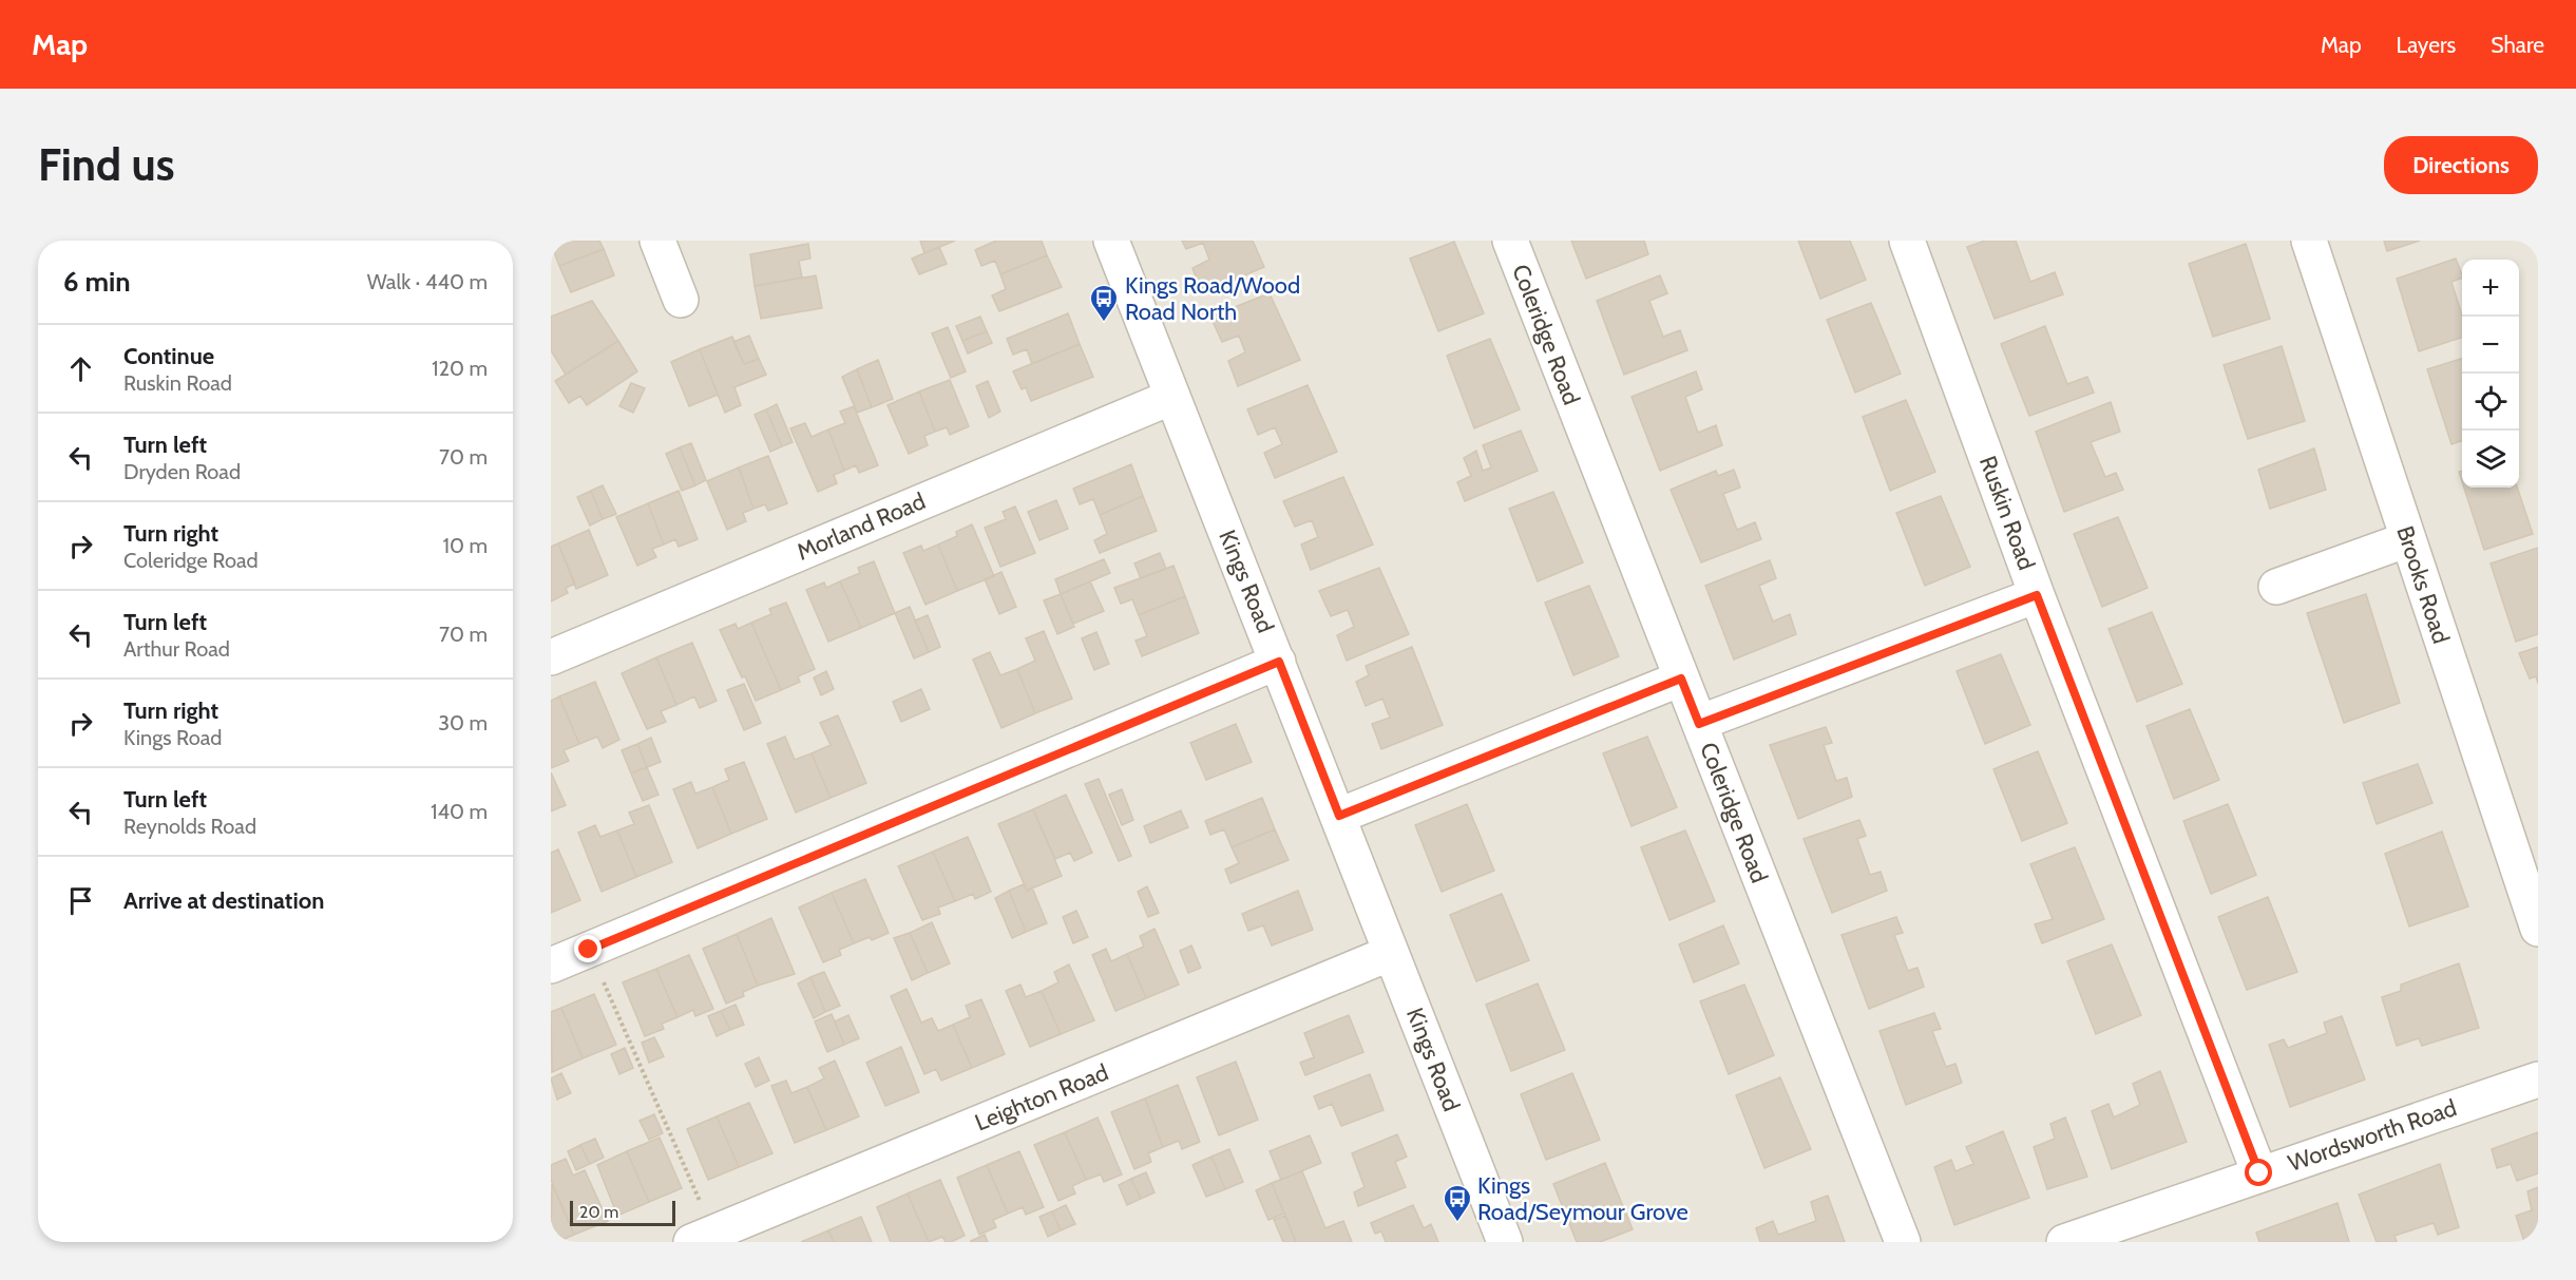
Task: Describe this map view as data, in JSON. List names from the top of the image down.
{
  "streets": {
    "street": [
      "Coleridge Road",
      "Ruskin Road",
      "Morland Road",
      "Kings Road",
      "Brooks Road",
      "Leighton Road",
      "Wordsworth Road"
    ]
  },
  "crossings": [
    ["Ruskin Road", "Wordsworth Road"],
    ["Morland Road", "Kings Road"],
    ["Kings Road", "Leighton Road"]
  ],
  "places": {
    "bus stop": ["Kings Road/Wood Road North", "Kings Road/Seymour Grove"]
  },
  "scale_bar": "20 m",
  "page": {
    "header": "Map",
    "nav": ["Map", "Layers", "Share"],
    "buttons": "Directions",
    "title": "Find us",
    "heading": ["6 min", "Walk · 440 m"],
    "map_buttons": ["+", "−"],
    "list": [
      ["Continue", "Ruskin Road", "120 m"],
      ["Turn left", "Dryden Road", "70 m"],
      ["Turn right", "Coleridge Road", "10 m"],
      ["Turn left", "Arthur Road", "70 m"],
      ["Turn right", "Kings Road", "30 m"],
      ["Turn left", "Reynolds Road", "140 m"],
      "Arrive at destination"
    ],
    "scale": "20 m"
  }
}
